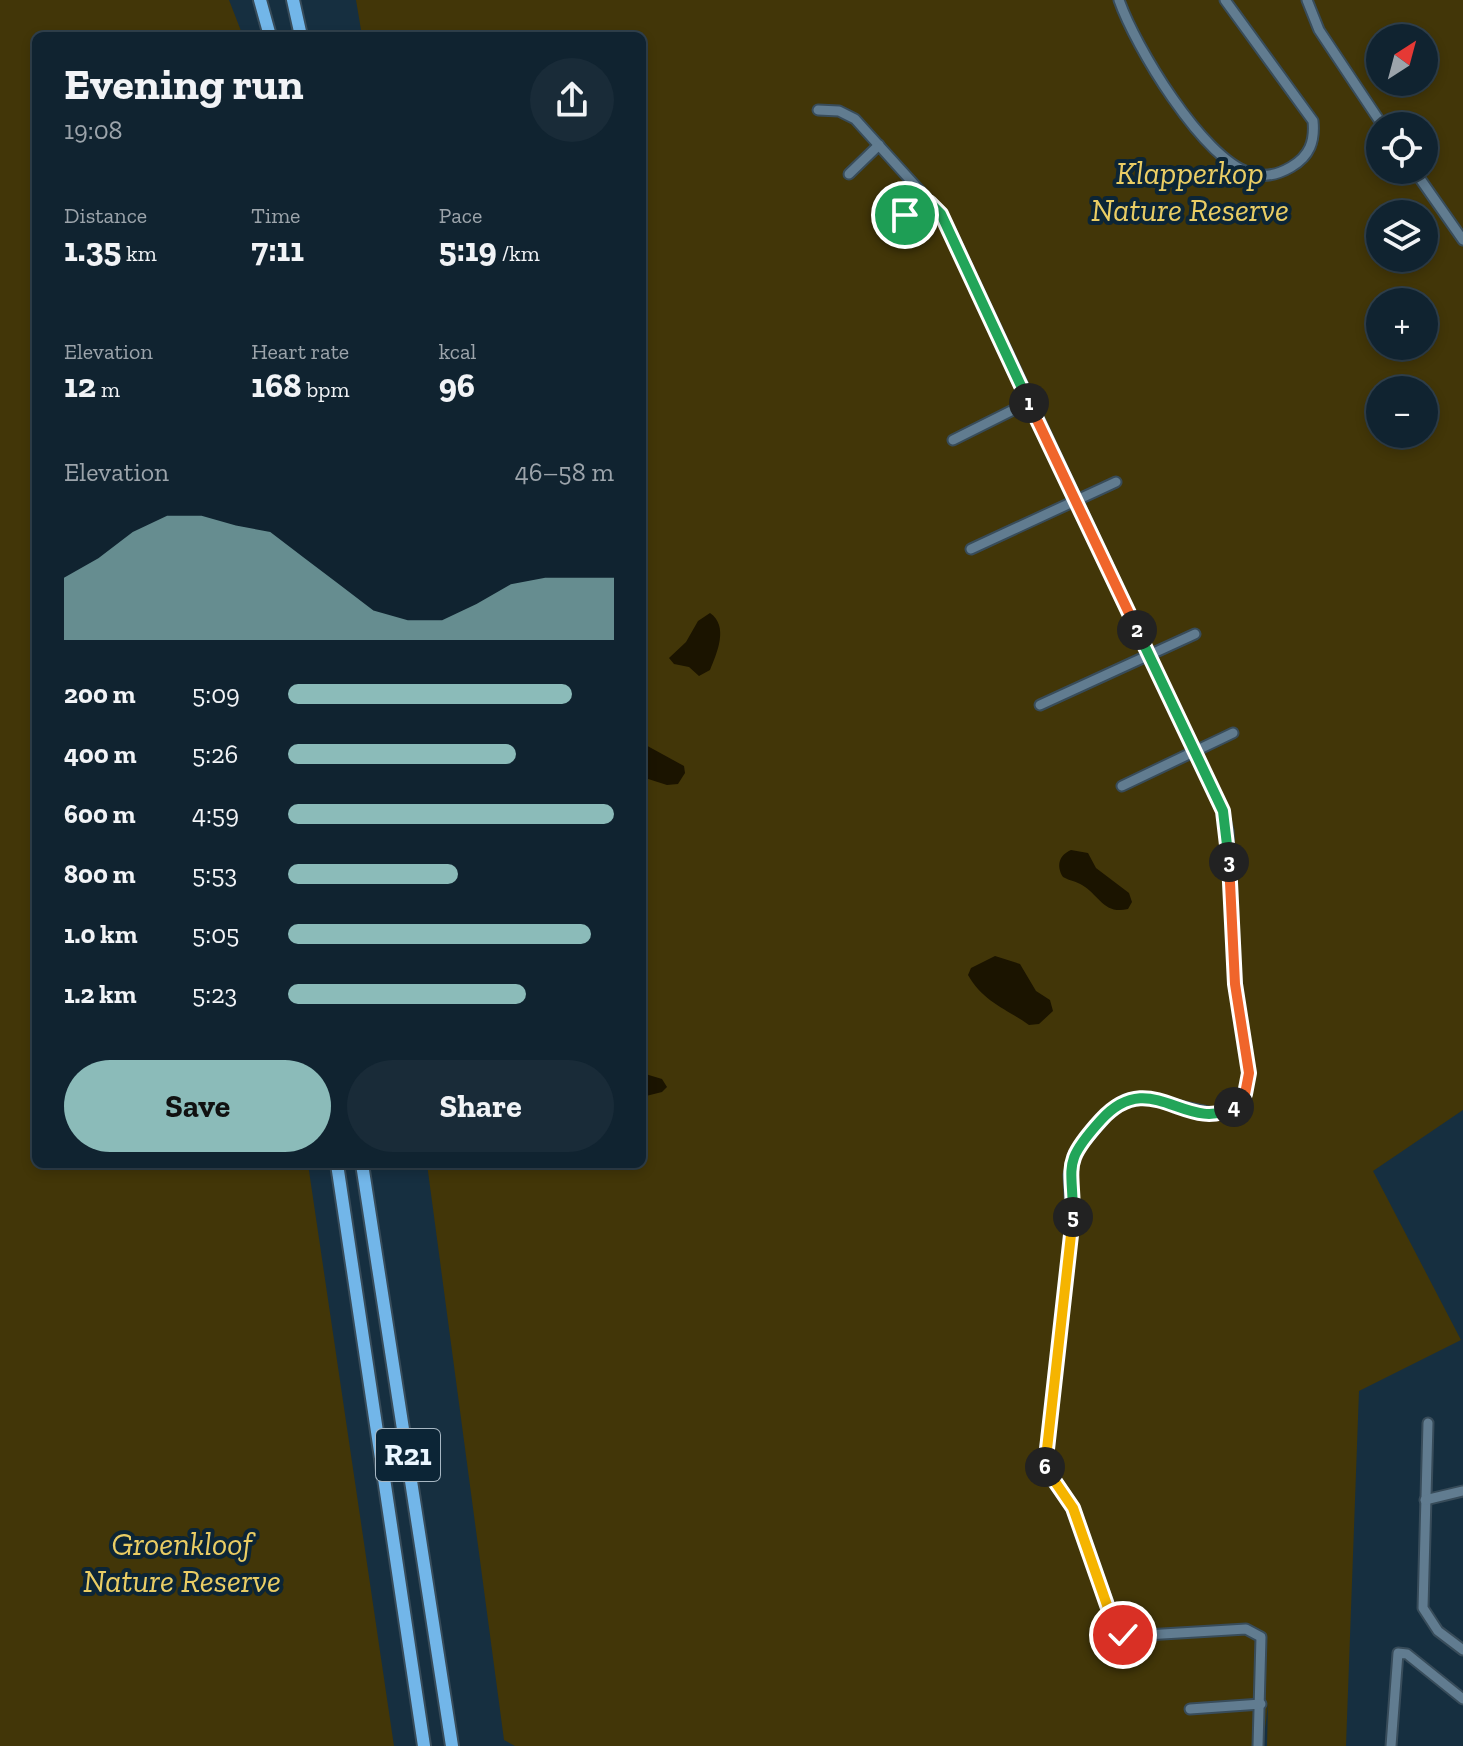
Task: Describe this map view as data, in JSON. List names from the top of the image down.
{
  "streets": {
    "highway": ["R21"]
  },
  "parks": ["Klapperkop Nature Reserve", "Groenkloof Nature Reserve"],
  "north": "top right",
  "page": {
    "map_buttons": ["+", "−"],
    "heading": ["Evening run", "19:08"],
    "stats": [
      ["Distance", "1.35 km"],
      ["Time", "7:11"],
      ["Pace", "5:19 /km"],
      ["Elevation", "12 m"],
      ["Heart rate", "168 bpm"],
      ["kcal", "96"]
    ],
    "pins": [
      "1",
      "2",
      "3",
      "4",
      "5",
      "6"
    ],
    "chart": ["Elevation", "46–58 m"],
    "list": [
      {
        "name": "200 m",
        "note": "5:09"
      },
      {
        "name": "400 m",
        "note": "5:26"
      },
      {
        "name": "600 m",
        "note": "4:59"
      },
      {
        "name": "800 m",
        "note": "5:53"
      },
      {
        "name": "1.0 km",
        "note": "5:05"
      },
      {
        "name": "1.2 km",
        "note": "5:23"
      }
    ],
    "buttons": ["Save", "Share"]
  }
}
